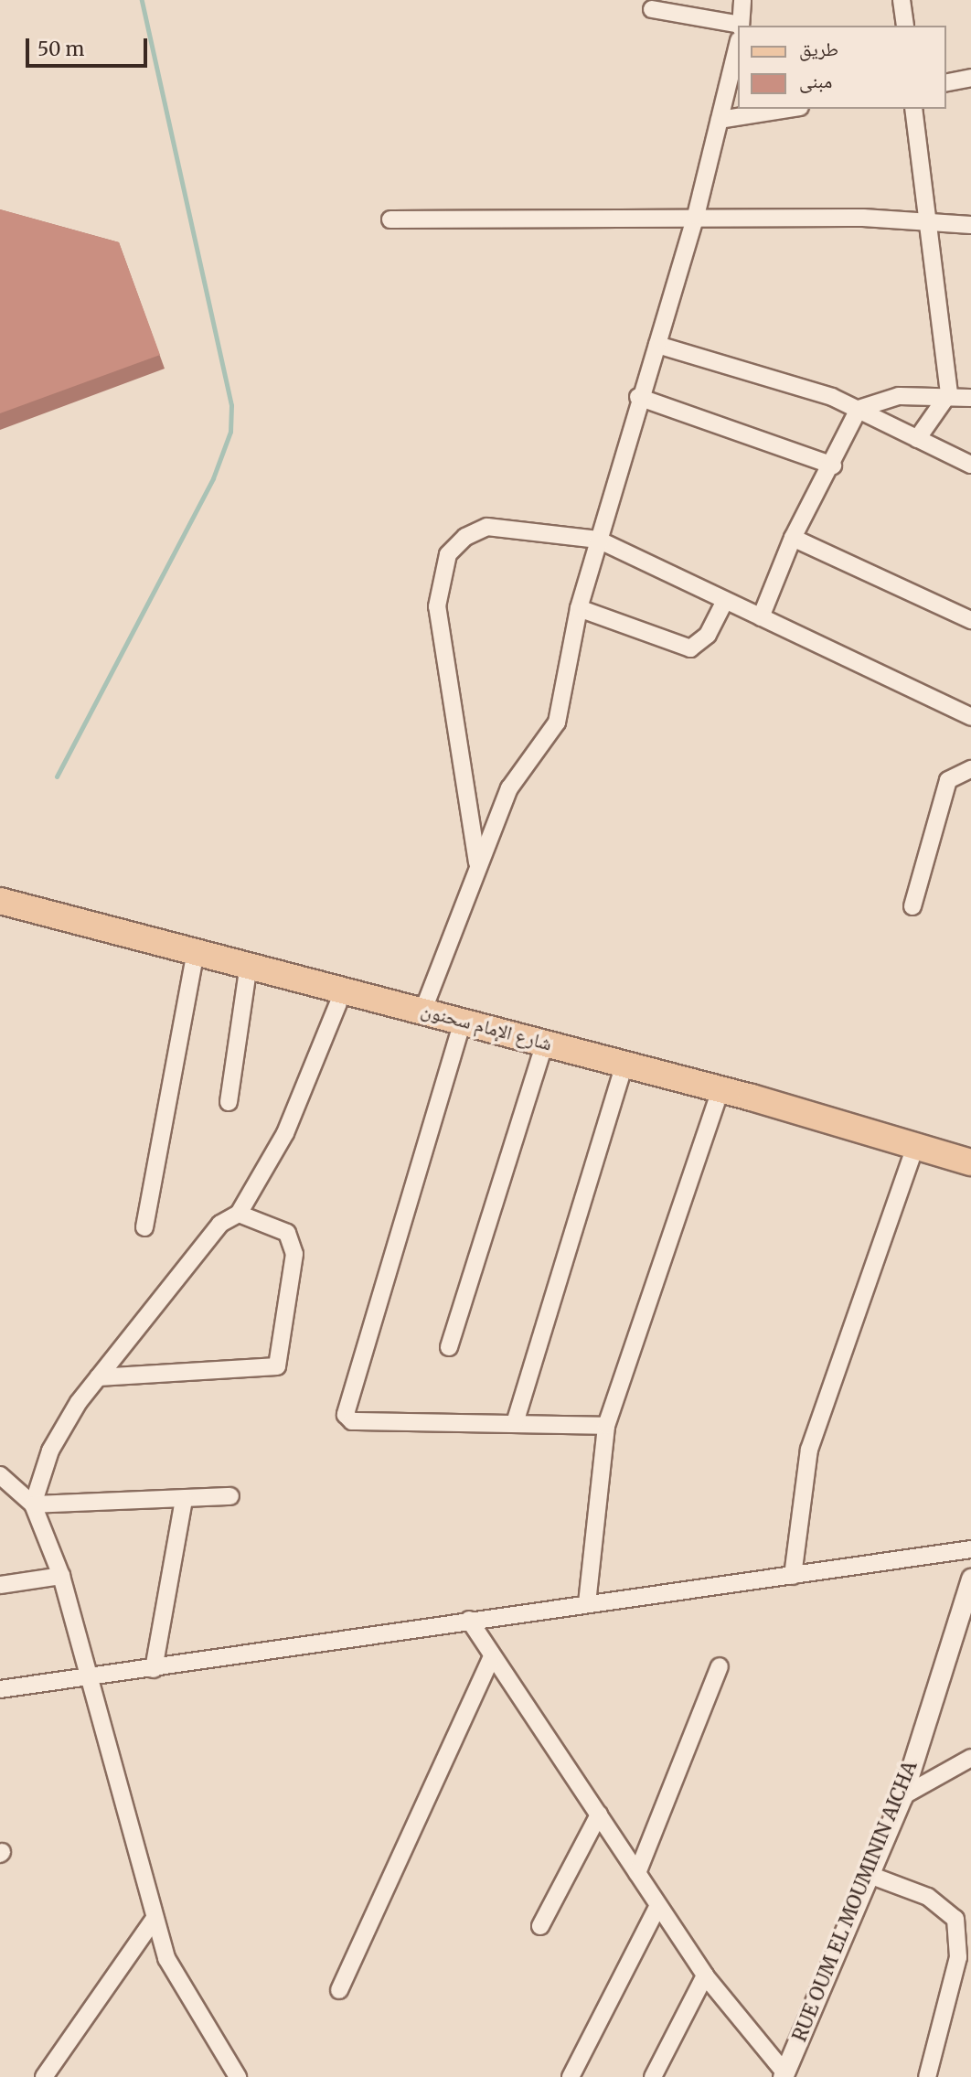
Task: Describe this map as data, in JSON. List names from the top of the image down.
{
  "streets": {
    "main road": ["شارع الإمام سحنون"],
    "street": ["RUE OUM EL MOUMININ AICHA"]
  },
  "legend": ["طريق", "مبنى"],
  "scale_bar": "50 m"
}
